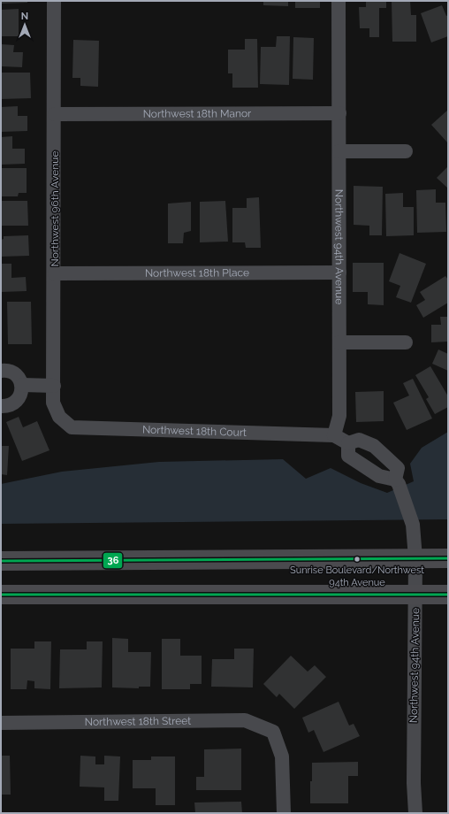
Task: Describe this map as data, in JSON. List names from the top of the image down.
{
  "streets": {
    "street": [
      "Northwest 18th Manor",
      "Northwest 96th Avenue",
      "Northwest 94th Avenue",
      "Northwest 18th Place",
      "Northwest 18th Court",
      "Northwest 18th Street"
    ]
  },
  "crossings": [
    ["Northwest 18th Manor", "Northwest 96th Avenue"],
    ["Northwest 18th Manor", "Northwest 94th Avenue"],
    ["Northwest 96th Avenue", "Northwest 18th Place"],
    ["Northwest 96th Avenue", "Northwest 18th Court"],
    ["Northwest 94th Avenue", "Northwest 18th Place"],
    ["Northwest 94th Avenue", "Northwest 18th Court"]
  ],
  "places": ["Sunrise Boulevard/Northwest 94th Avenue"],
  "lines": ["transit line 36"],
  "north": "top"
}
